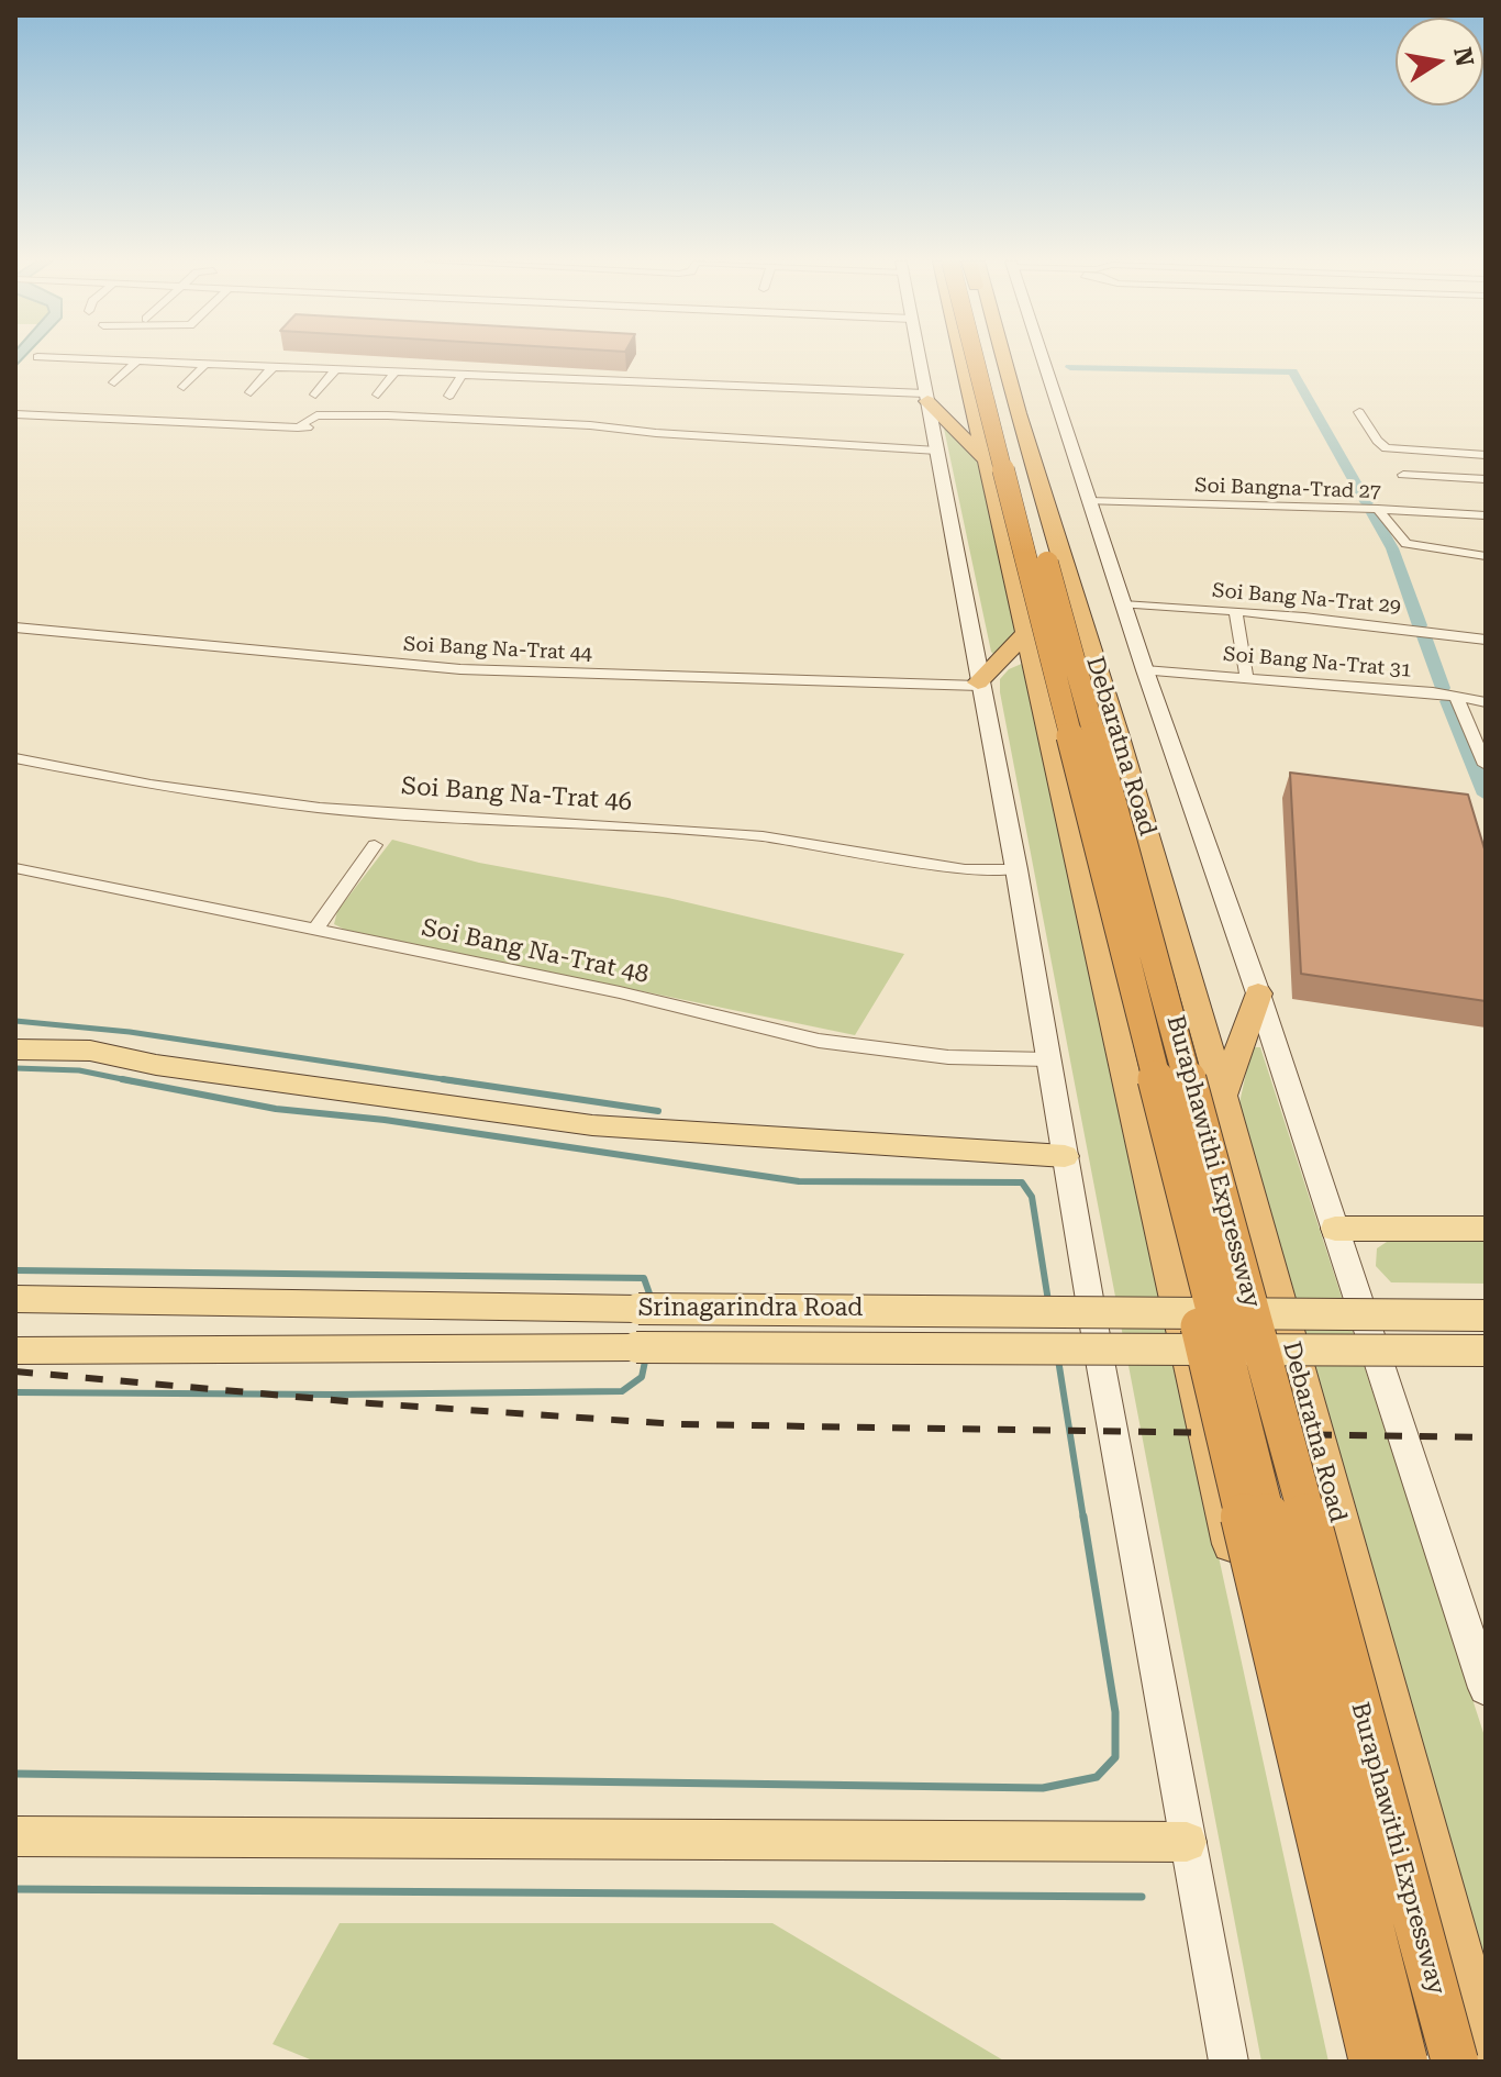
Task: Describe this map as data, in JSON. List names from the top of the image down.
{
  "streets": {
    "highway": ["Debaratna Road", "Buraphawithi Expressway"],
    "main road": ["Srinagarindra Road"],
    "street": [
      "Soi Bangna-Trad 27",
      "Soi Bang Na-Trat 29",
      "Soi Bang Na-Trat 44",
      "Soi Bang Na-Trat 31",
      "Soi Bang Na-Trat 46",
      "Soi Bang Na-Trat 48"
    ]
  },
  "crossings": [
    ["Soi Bangna-Trad 27", "Debaratna Road"],
    ["Soi Bang Na-Trat 29", "Debaratna Road"],
    ["Soi Bang Na-Trat 31", "Debaratna Road"]
  ],
  "north": "right"
}
